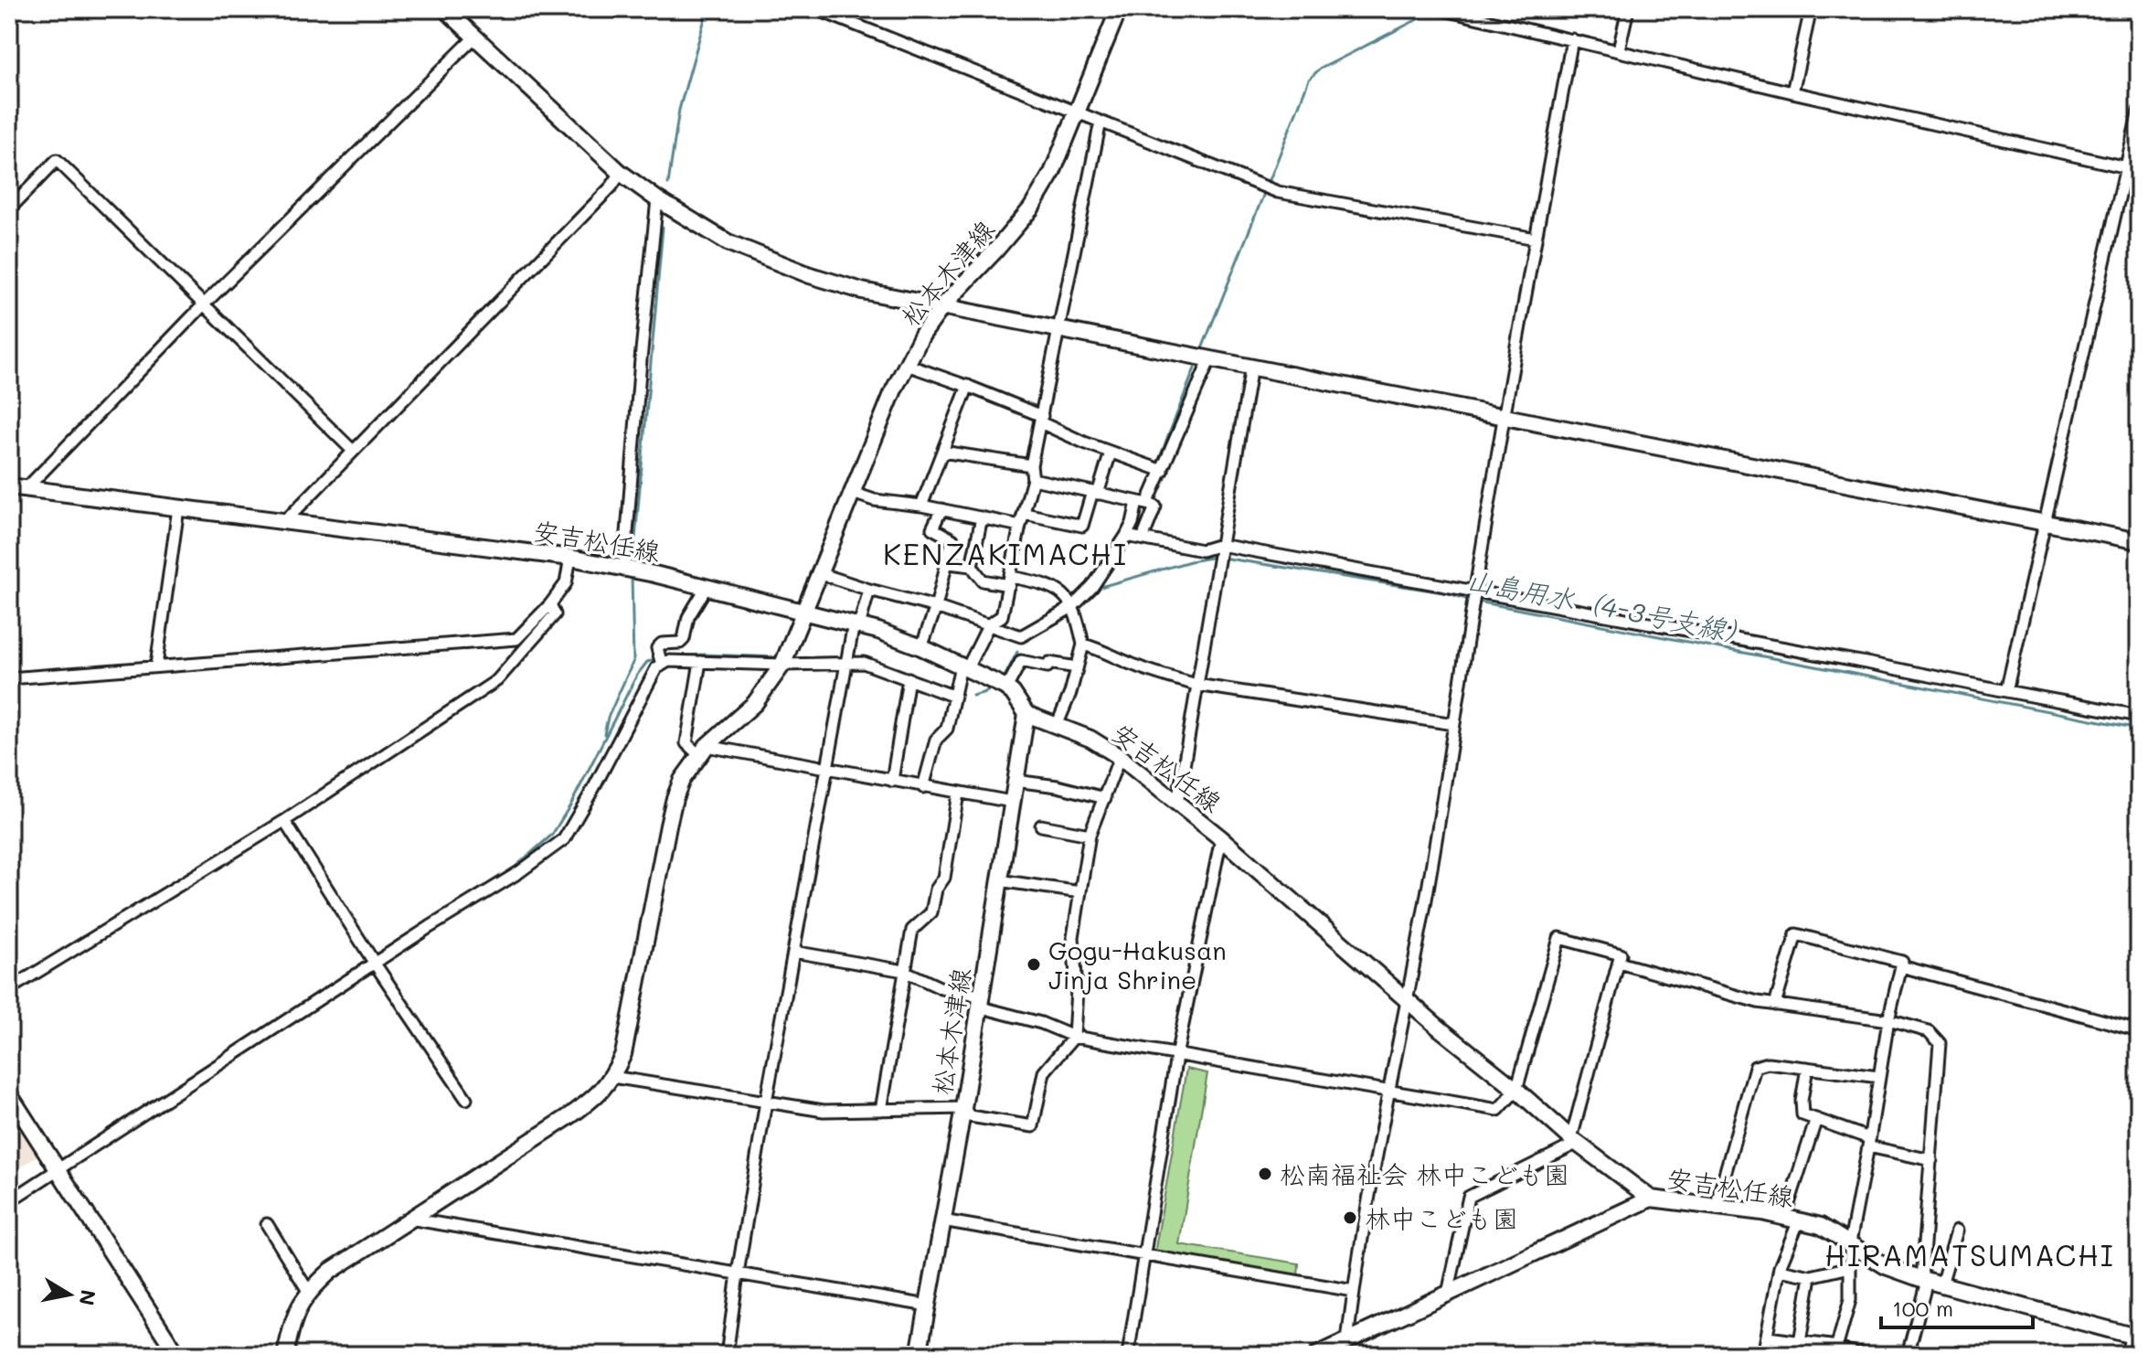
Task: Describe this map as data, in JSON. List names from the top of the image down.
{
  "streets": {
    "main road": ["松本木津線", "安吉松任線"]
  },
  "crossings": [
    ["松本木津線", "安吉松任線"]
  ],
  "districts": ["KENZAKIMACHI", "HIRAMATSUMACHI"],
  "water": ["山島用水（4-3号支線）"],
  "places": ["Gogu-Hakusan Jinja Shrine", "松南福祉会 林中こども園", "林中こども園"],
  "scale_bar": "100 m",
  "north": "right"
}
